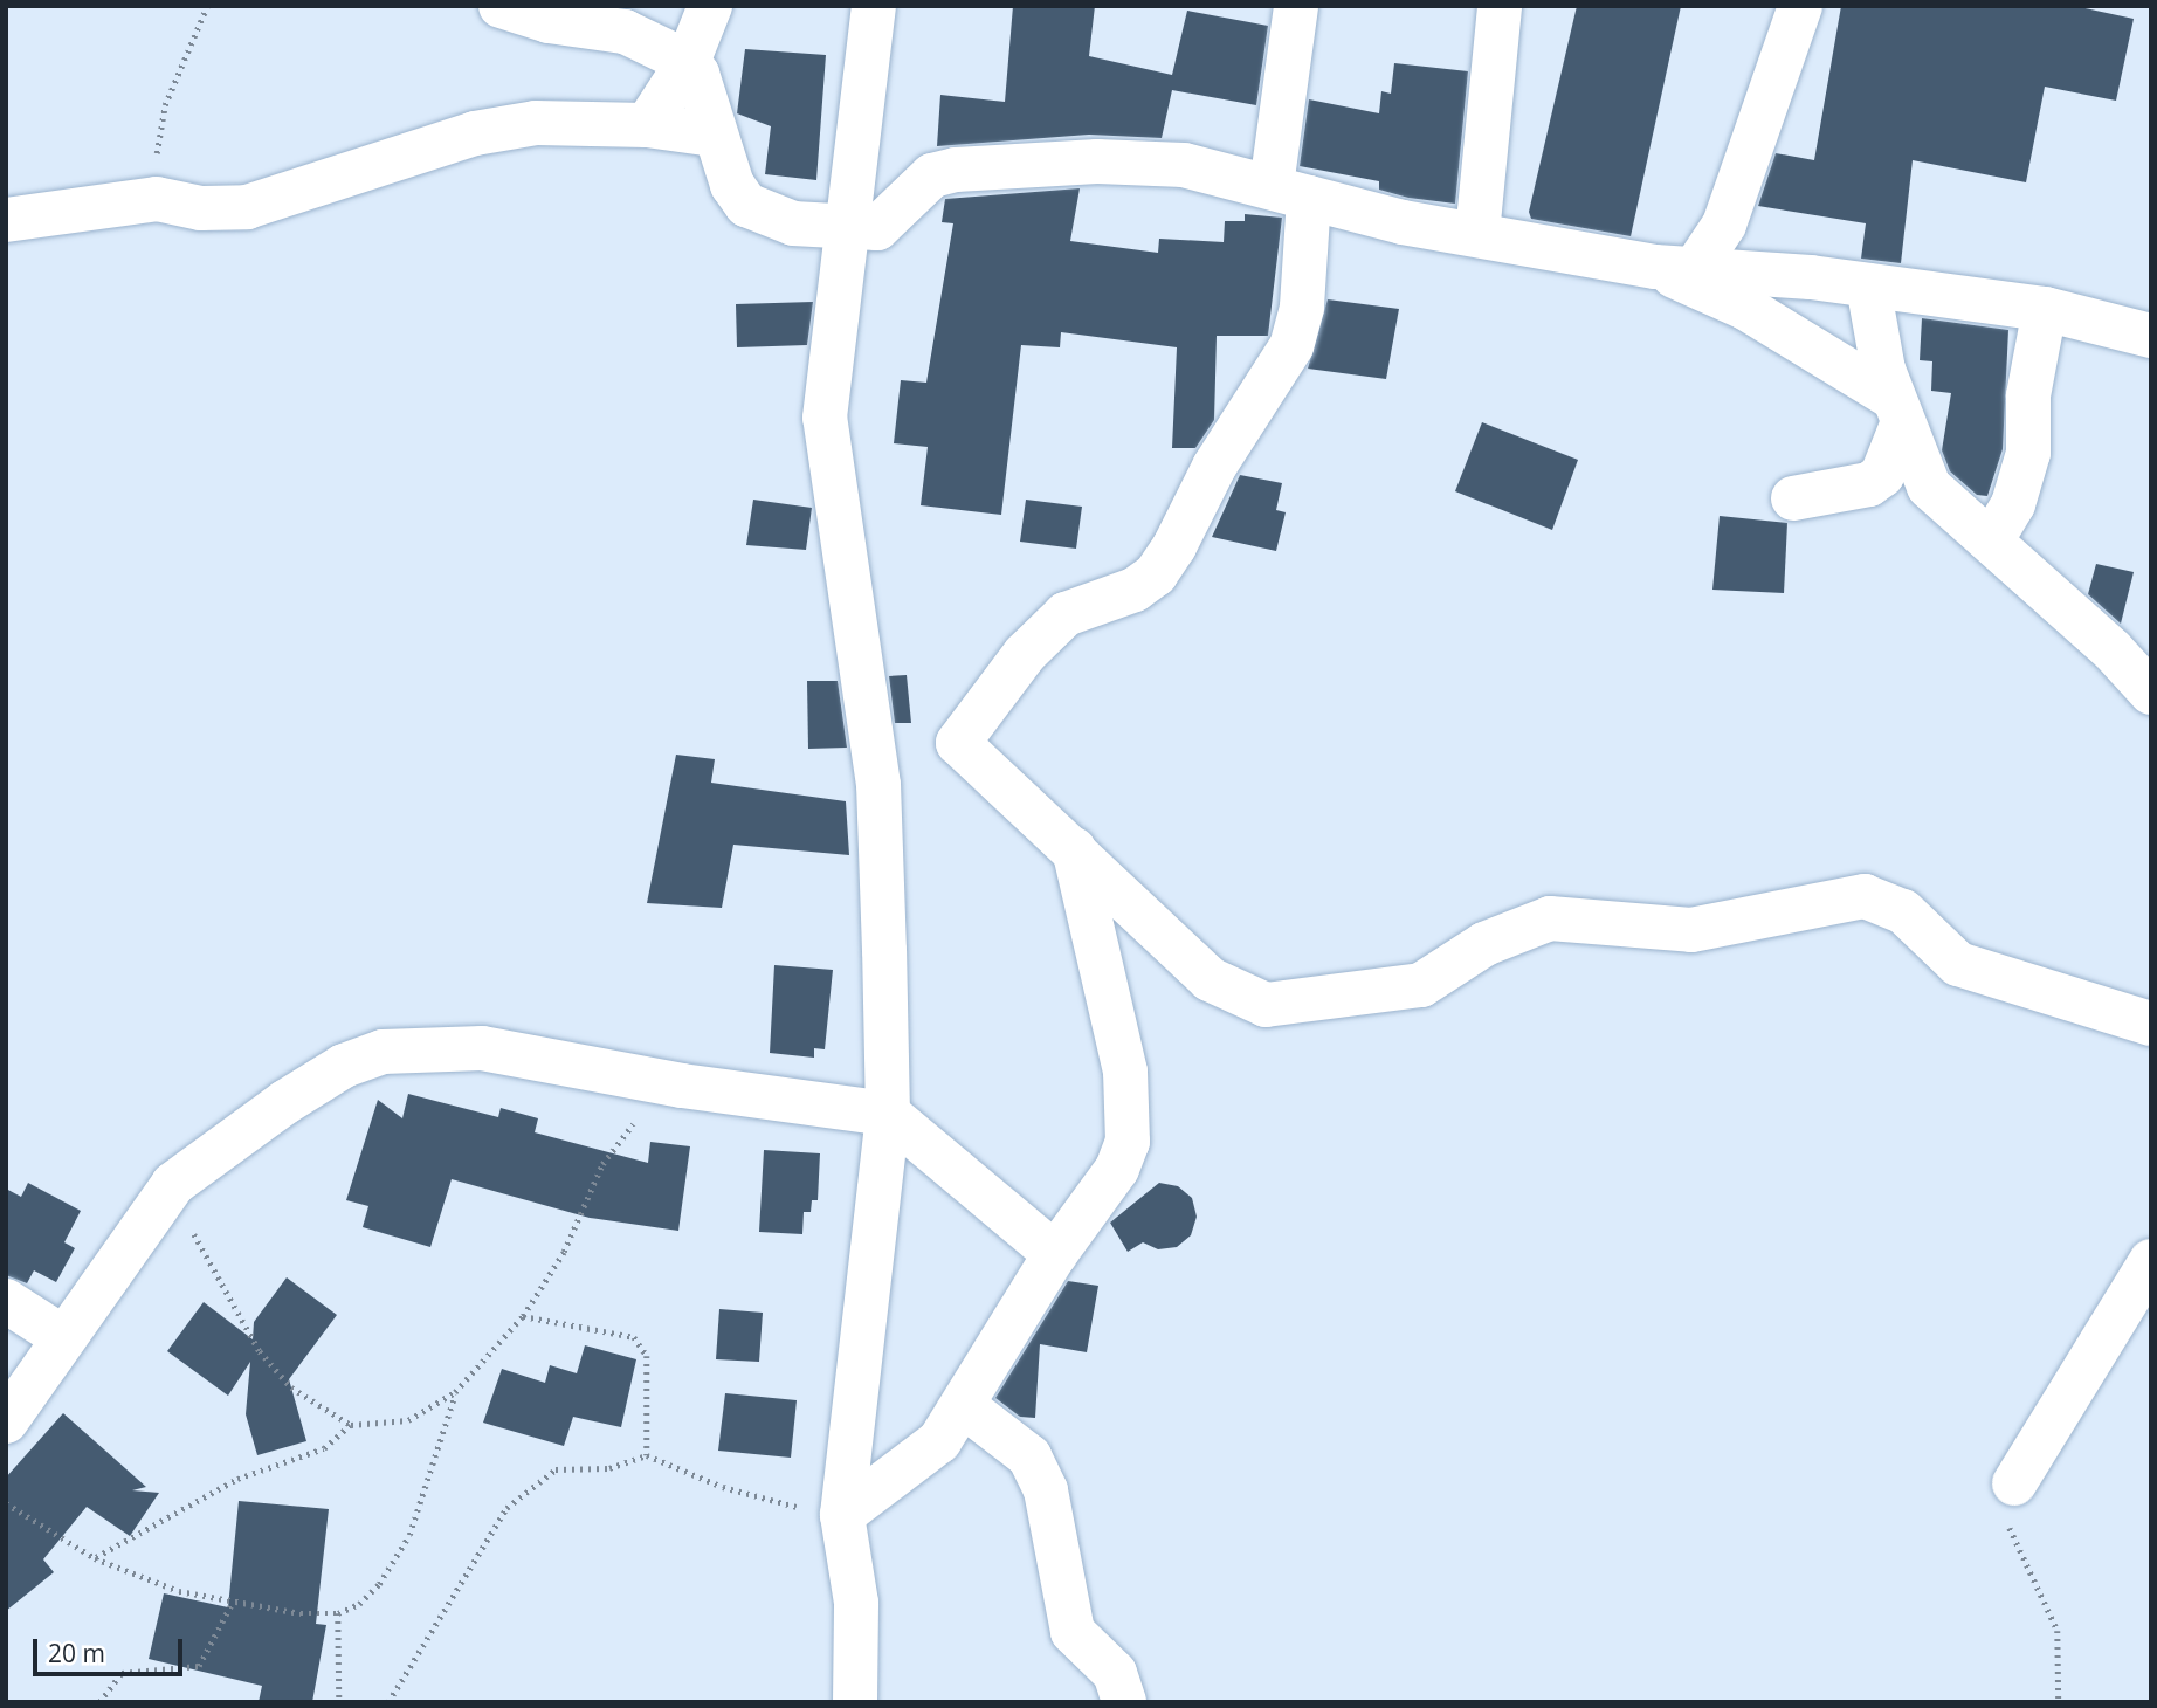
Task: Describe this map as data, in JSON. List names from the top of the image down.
{
  "scale_bar": "20 m"
}
